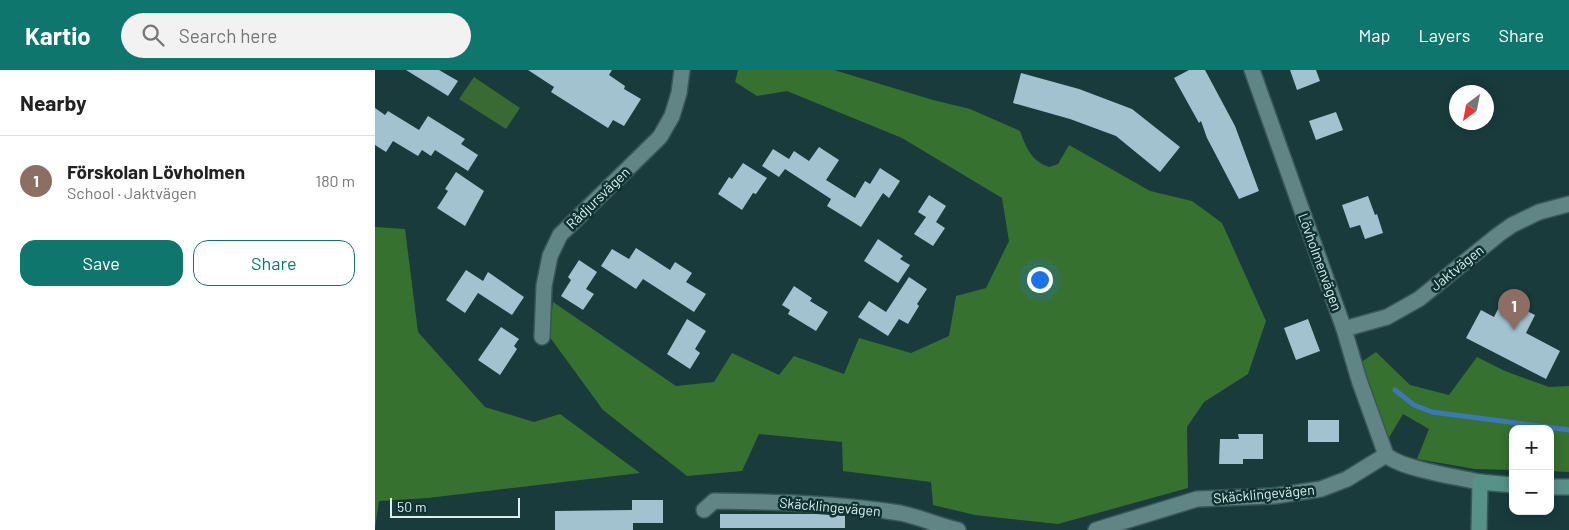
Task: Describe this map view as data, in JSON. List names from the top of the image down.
{
  "streets": {
    "street": [
      "Rådjursvägen",
      "Lövholmenvägen",
      "Jaktvägen",
      "Skäcklingevägen"
    ]
  },
  "crossings": [
    ["Lövholmenvägen", "Jaktvägen"],
    ["Lövholmenvägen", "Skäcklingevägen"]
  ],
  "scale_bar": "50 m",
  "north": "bottom left",
  "page": {
    "header": "Kartio",
    "search": "Search here",
    "nav": ["Map", "Layers", "Share"],
    "heading": "Nearby",
    "list": [
      {
        "mark": "1",
        "name": "Förskolan Lövholmen",
        "note": "School · Jaktvägen",
        "value": "180 m"
      }
    ],
    "buttons": ["Save", "Share"],
    "pins": "1",
    "map_buttons": ["+", "−"],
    "scale": "50 m"
  }
}
